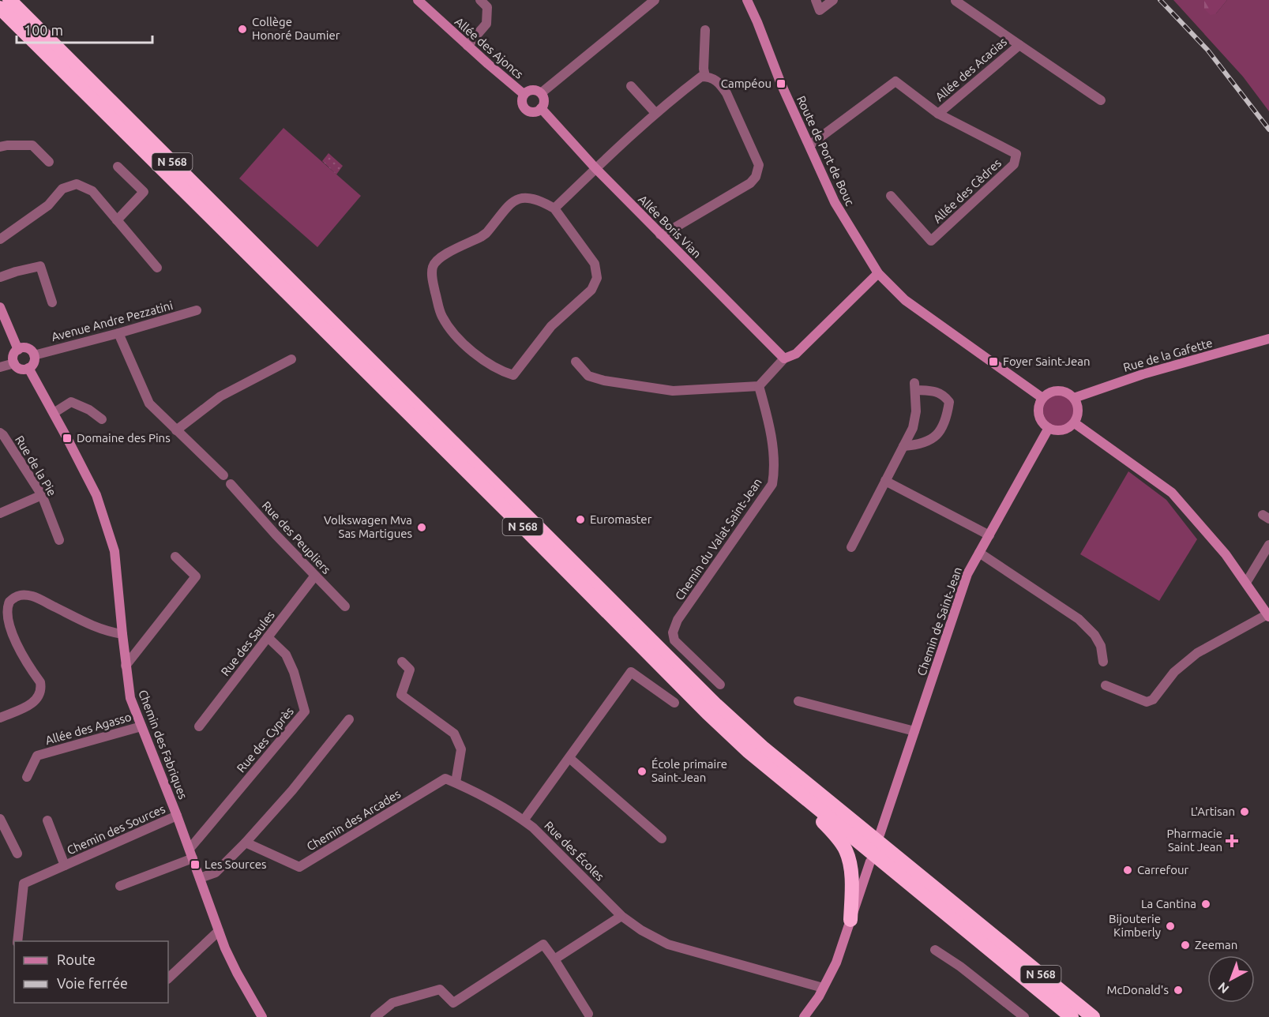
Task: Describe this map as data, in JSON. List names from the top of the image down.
{
  "streets": {
    "highway": ["N 568"],
    "street": [
      "Allée des Ajoncs",
      "Allée des Acacias",
      "Route de Port de Bouc",
      "Allée des Cèdres",
      "Allée Boris Vian",
      "Avenue Andre Pezzatini",
      "Rue de la Gafette",
      "Rue de la Pie",
      "Rue des Peupliers",
      "Chemin du Valat Saint-Jean",
      "Chemin de Saint-Jean",
      "Rue des Saules",
      "Allée des Agasso",
      "Rue des Cyprès",
      "Chemin des Fabriques",
      "Chemin des Arcades",
      "Chemin des Sources",
      "Rue des Écoles"
    ]
  },
  "crossings": [
    ["Allée des Ajoncs", "Allée Boris Vian"],
    ["Allée des Acacias", "Route de Port de Bouc"],
    ["Allée des Acacias", "Allée des Cèdres"],
    ["Route de Port de Bouc", "Rue de la Gafette"],
    ["Route de Port de Bouc", "Chemin de Saint-Jean"],
    ["Avenue Andre Pezzatini", "Chemin des Fabriques"],
    ["Rue de la Gafette", "Chemin de Saint-Jean"],
    ["Rue des Peupliers", "Rue des Saules"],
    ["Rue des Saules", "Rue des Cyprès"],
    ["Allée des Agasso", "Chemin des Fabriques"],
    ["Rue des Cyprès", "Chemin des Fabriques"],
    ["Chemin des Fabriques", "Chemin des Sources"],
    ["Chemin des Arcades", "Rue des Écoles"]
  ],
  "places": {
    "other": [
      "Collège Honoré Daumier",
      "Euromaster",
      "Volkswagen Mva Sas Martigues",
      "École primaire Saint-Jean",
      "L'Artisan",
      "Carrefour",
      "La Cantina",
      "Bijouterie Kimberly",
      "Zeeman",
      "McDonald's"
    ],
    "transit": [
      "Campéou",
      "Foyer Saint-Jean",
      "Domaine des Pins",
      "Les Sources"
    ],
    "health": ["Pharmacie Saint Jean"]
  },
  "legend": ["Route", "Voie ferrée"],
  "scale_bar": "100 m",
  "north": "bottom left"
}
